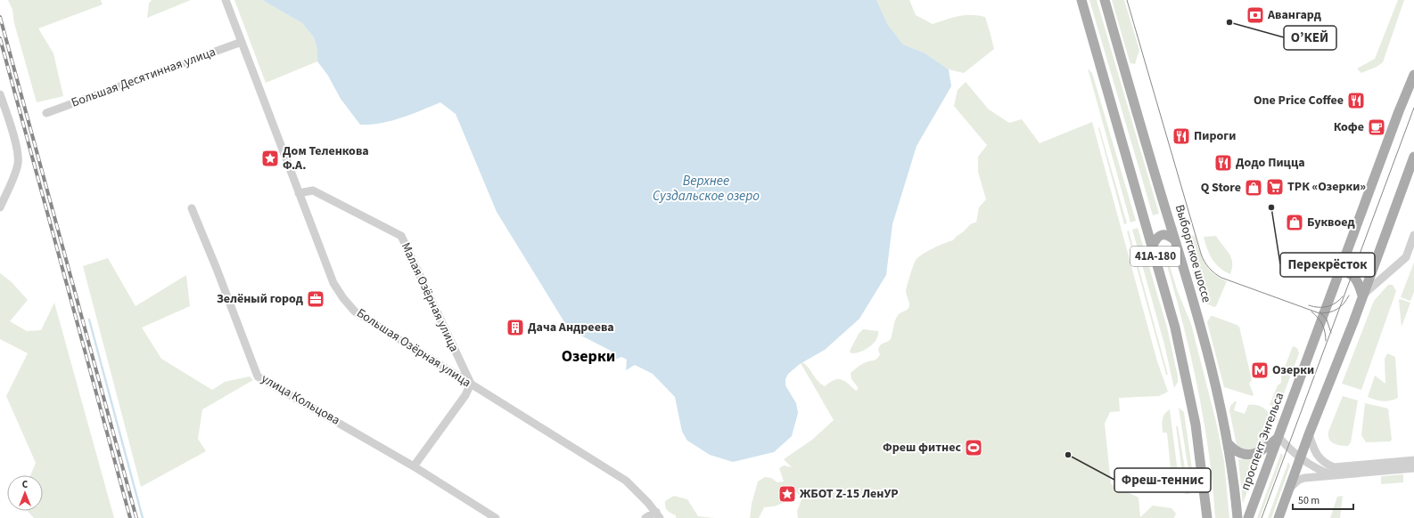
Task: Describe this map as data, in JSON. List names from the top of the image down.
{
  "streets": {
    "main road": ["Выборгское шоссе", "41А-180", "проспект Энгельса"],
    "street": [
      "Большая Десятинная улица",
      "Малая Озёрная улица",
      "Большая Озёрная улица",
      "улица Кольцова"
    ]
  },
  "crossings": [
    ["Большая Десятинная улица", "Большая Озёрная улица"],
    ["Малая Озёрная улица", "Большая Озёрная улица"]
  ],
  "districts": ["Озерки"],
  "water": ["Верхнее Суздальское озеро"],
  "places": {
    "bank": ["Авангард"],
    "other": ["О’КЕЙ", "Перекрёсток", "Фреш-теннис"],
    "restaurant": ["One Price Coffee", "Пироги", "Додо Пицца"],
    "cafe": ["Кофе"],
    "place": ["Дом Теленкова Ф.А.", "ЖБОТ Z-15 ЛенУР"],
    "supermarket": ["ТРК «Озерки»"],
    "shop": ["Q Store", "Буквоед"],
    "office": ["Зелёный город"],
    "building": ["Дача Андреева"],
    "metro station": ["Озерки"],
    "sports": ["Фреш фитнес"]
  },
  "scale_bar": "50 m",
  "north": "top"
}
